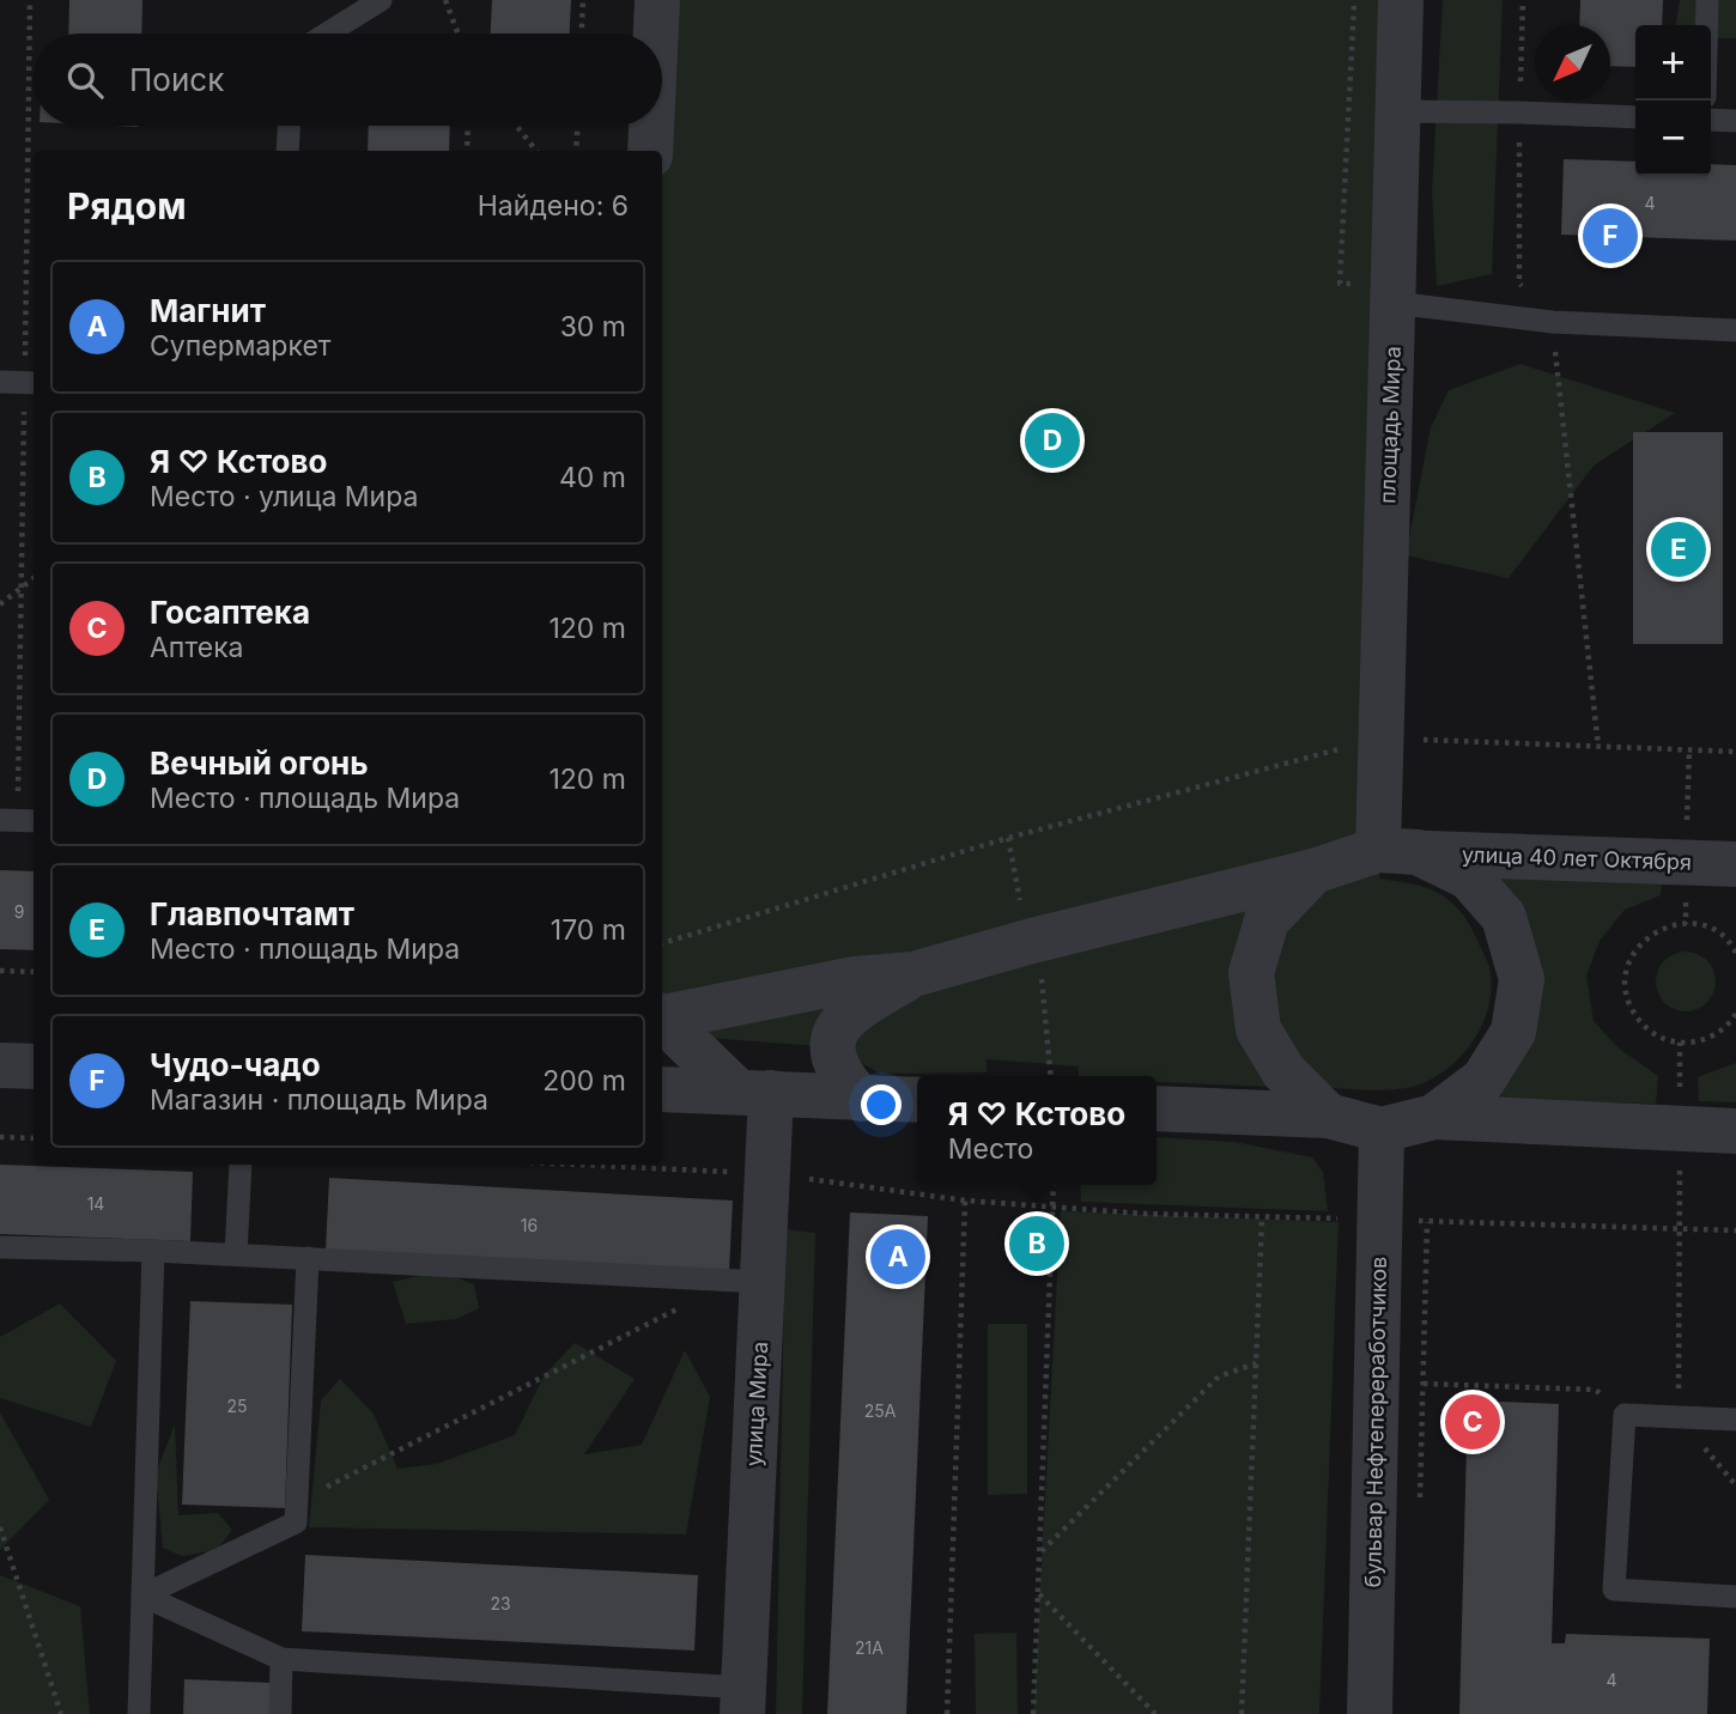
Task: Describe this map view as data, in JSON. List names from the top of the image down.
{
  "streets": {
    "street": [
      "площадь Мира",
      "улица 40 лет Октября",
      "улица Мира",
      "бульвар Нефтепереработчиков"
    ]
  },
  "crossings": [
    ["площадь Мира", "улица 40 лет Октября"],
    ["площадь Мира", "бульвар Нефтепереработчиков"],
    ["улица 40 лет Октября", "бульвар Нефтепереработчиков"]
  ],
  "house_numbers": [
    "4",
    "9",
    "14",
    "16",
    "25",
    "25А",
    "23",
    "21А",
    "4"
  ],
  "north": "bottom left",
  "page": {
    "map_buttons": ["+", "−"],
    "search": "Поиск",
    "heading": ["Рядом", "Найдено: 6"],
    "pins": [
      "F",
      "D",
      "E",
      "B",
      "A",
      "C"
    ],
    "list": [
      {
        "mark": "A",
        "name": "Магнит",
        "note": "Супермаркет",
        "value": "30 m"
      },
      {
        "mark": "B",
        "name": "Я ♡ Кстово",
        "note": "Место · улица Мира",
        "value": "40 m"
      },
      {
        "mark": "C",
        "name": "Госаптека",
        "note": "Аптека",
        "value": "120 m"
      },
      {
        "mark": "D",
        "name": "Вечный огонь",
        "note": "Место · площадь Мира",
        "value": "120 m"
      },
      {
        "mark": "E",
        "name": "Главпочтамт",
        "note": "Место · площадь Мира",
        "value": "170 m"
      },
      {
        "mark": "F",
        "name": "Чудо-чадо",
        "note": "Магазин · площадь Мира",
        "value": "200 m"
      }
    ],
    "popup": ["Я ♡ Кстово", "Место"]
  }
}
